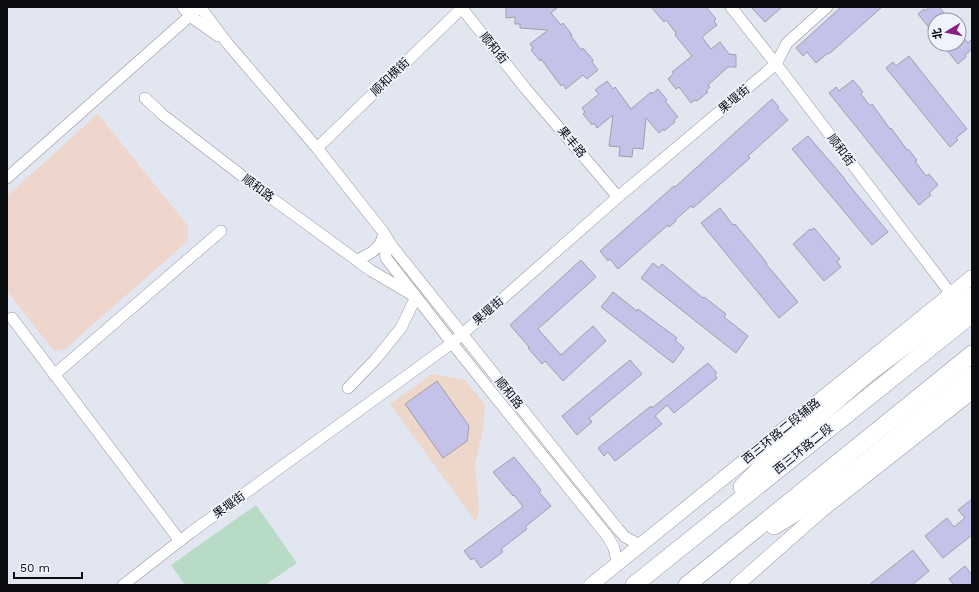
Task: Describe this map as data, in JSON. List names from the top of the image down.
{
  "streets": {
    "highway": ["西三环路二段"],
    "main road": ["西三环路二段辅路"],
    "street": [
      "顺和街",
      "顺和横街",
      "果堰街",
      "果丰路",
      "顺和路"
    ]
  },
  "crossings": [
    ["顺和街", "顺和横街"],
    ["顺和街", "果堰街"],
    ["顺和街", "果丰路"],
    ["顺和街", "西三环路二段辅路"],
    ["顺和横街", "顺和路"],
    ["果堰街", "果丰路"],
    ["果堰街", "顺和路"],
    ["顺和路", "西三环路二段辅路"]
  ],
  "scale_bar": "50 m",
  "north": "left"
}
